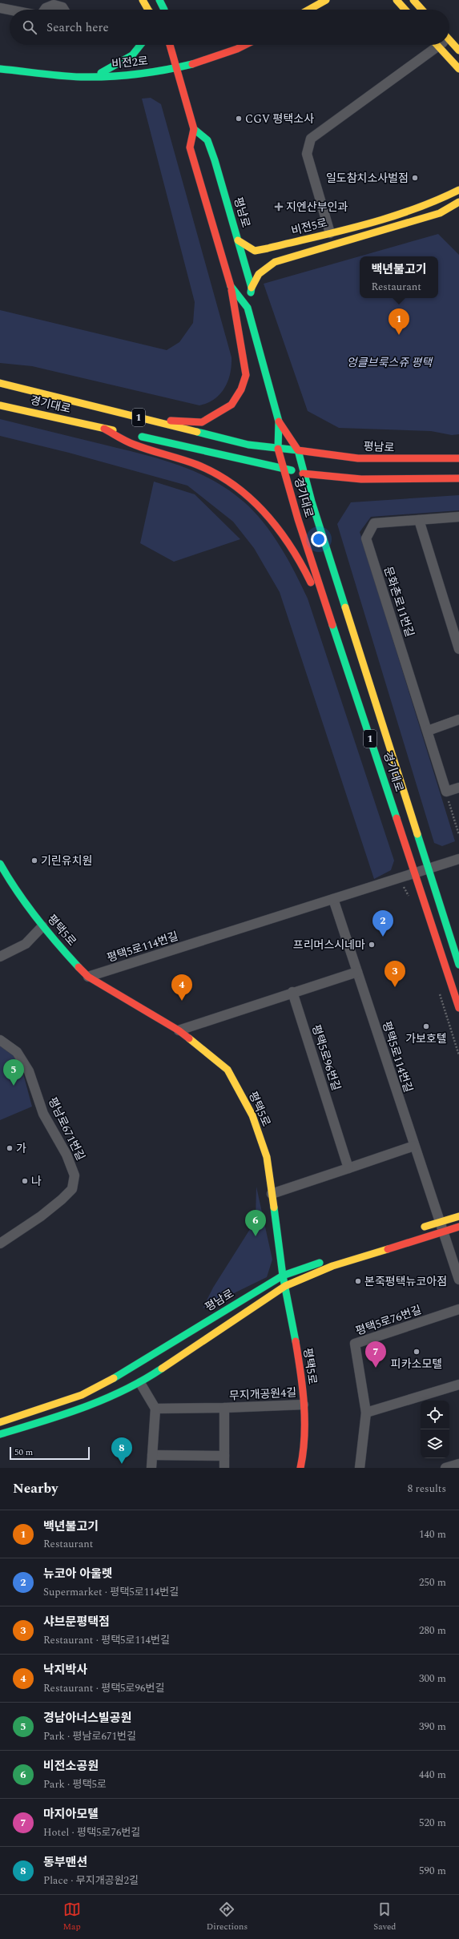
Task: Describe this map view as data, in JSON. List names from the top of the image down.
{
  "streets": {
    "street": [
      "비전2로",
      "평남로",
      "비전5로",
      "경기대로",
      "1",
      "문화촌로11번길",
      "평택5로",
      "평택5로114번길",
      "평택5로96번길",
      "평남로671번길",
      "평택5로76번길",
      "무지개공원4길"
    ]
  },
  "crossings": [
    ["비전2로", "평남로"],
    ["평남로", "비전5로"],
    ["평남로", "경기대로"],
    ["평남로", "평택5로"],
    ["경기대로", "평택5로114번길"],
    ["평택5로", "평택5로114번길"],
    ["평택5로", "무지개공원4길"]
  ],
  "parks": ["엉클브룩스쥬 평택"],
  "places": {
    "other": [
      "CGV 평택소사",
      "일도참치소사벌점",
      "기린유치원",
      "프리머스시네마",
      "가보호텔",
      "가",
      "나",
      "본죽평택뉴코아점",
      "피카소모텔"
    ],
    "health": ["지엔산부인과"]
  },
  "scale_bar": "50 m",
  "page": {
    "search": "Search here",
    "popup": ["백년불고기", "Restaurant"],
    "pins": [
      "1",
      "2",
      "3",
      "4",
      "5",
      "6",
      "7",
      "8"
    ],
    "scale": "50 m",
    "heading": ["Nearby", "8 results"],
    "list": [
      {
        "mark": "1",
        "name": "백년불고기",
        "note": "Restaurant",
        "value": "140 m"
      },
      {
        "mark": "2",
        "name": "뉴코아 아울렛",
        "note": "Supermarket · 평택5로114번길",
        "value": "250 m"
      },
      {
        "mark": "3",
        "name": "샤브문평택점",
        "note": "Restaurant · 평택5로114번길",
        "value": "280 m"
      },
      {
        "mark": "4",
        "name": "낙지박사",
        "note": "Restaurant · 평택5로96번길",
        "value": "300 m"
      },
      {
        "mark": "5",
        "name": "경남아너스빌공원",
        "note": "Park · 평남로671번길",
        "value": "390 m"
      },
      {
        "mark": "6",
        "name": "비전소공원",
        "note": "Park · 평택5로",
        "value": "440 m"
      },
      {
        "mark": "7",
        "name": "마지아모텔",
        "note": "Hotel · 평택5로76번길",
        "value": "520 m"
      },
      {
        "mark": "8",
        "name": "동부맨션",
        "note": "Place · 무지개공원2길",
        "value": "590 m"
      }
    ],
    "nav": ["Map", "Directions", "Saved"]
  }
}
